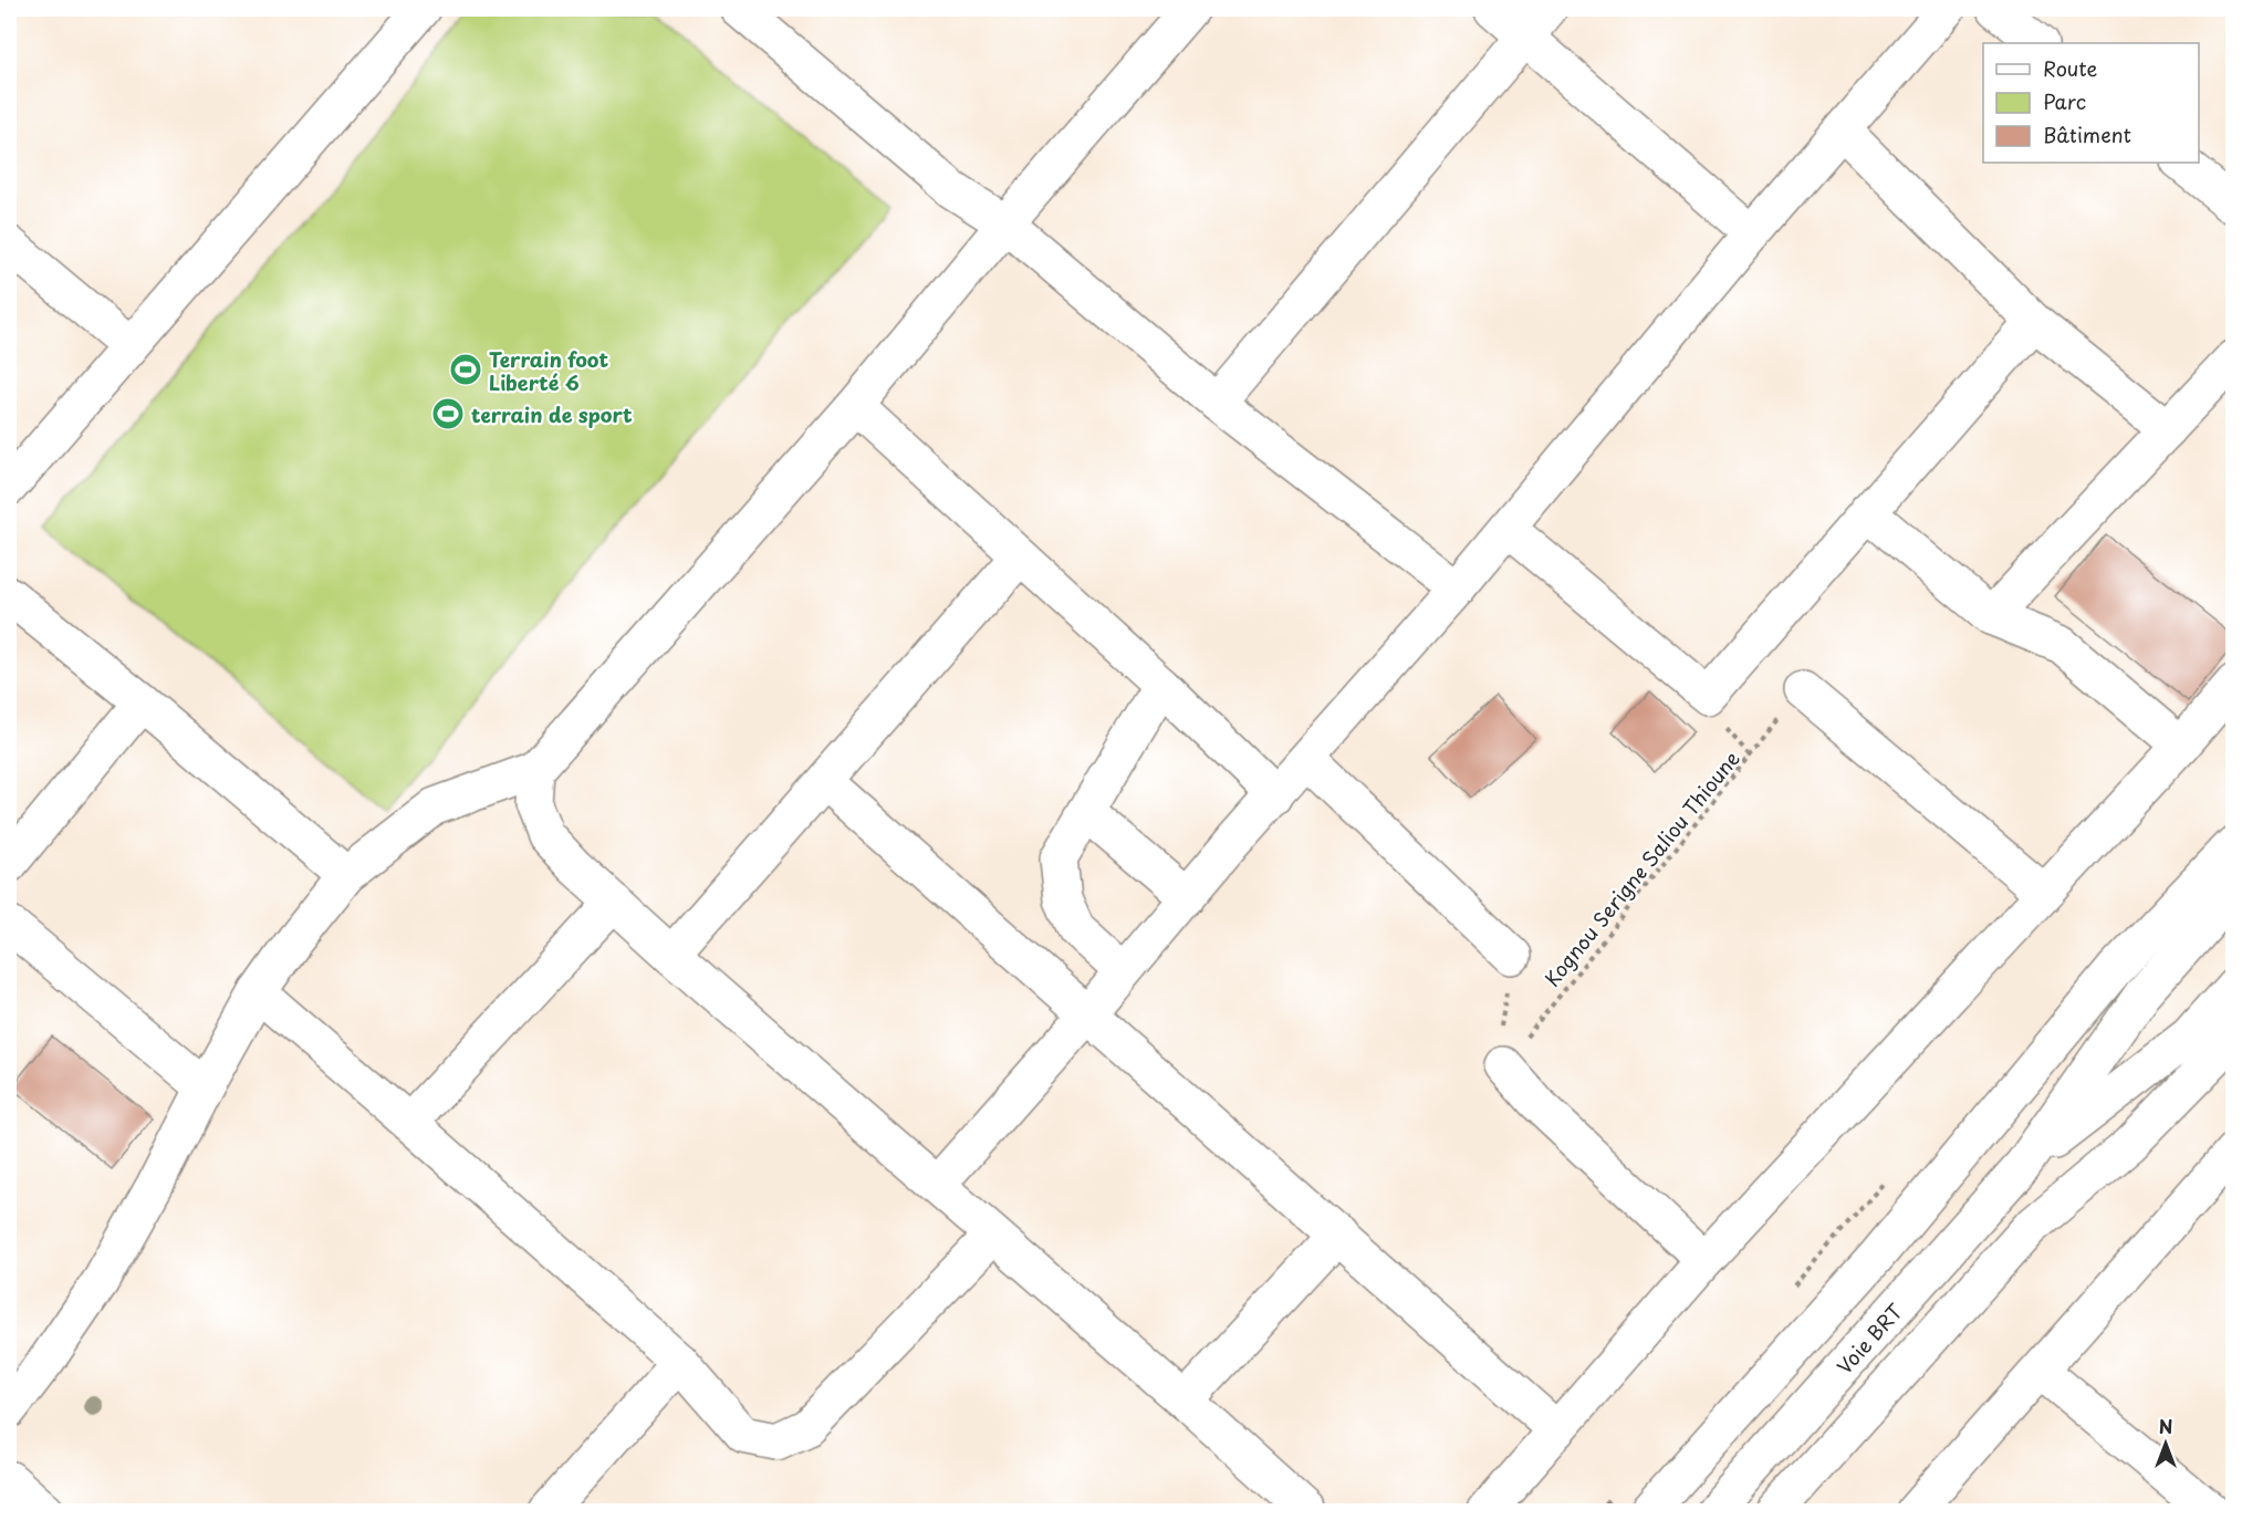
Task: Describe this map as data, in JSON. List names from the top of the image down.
{
  "streets": {
    "street": ["Voie BRT"],
    "path": ["Kognou Serigne Saliou Thioune"]
  },
  "places": {
    "sports": ["Terrain foot Liberté 6", "terrain de sport"]
  },
  "legend": ["Route", "Parc", "Bâtiment"],
  "north": "top"
}
